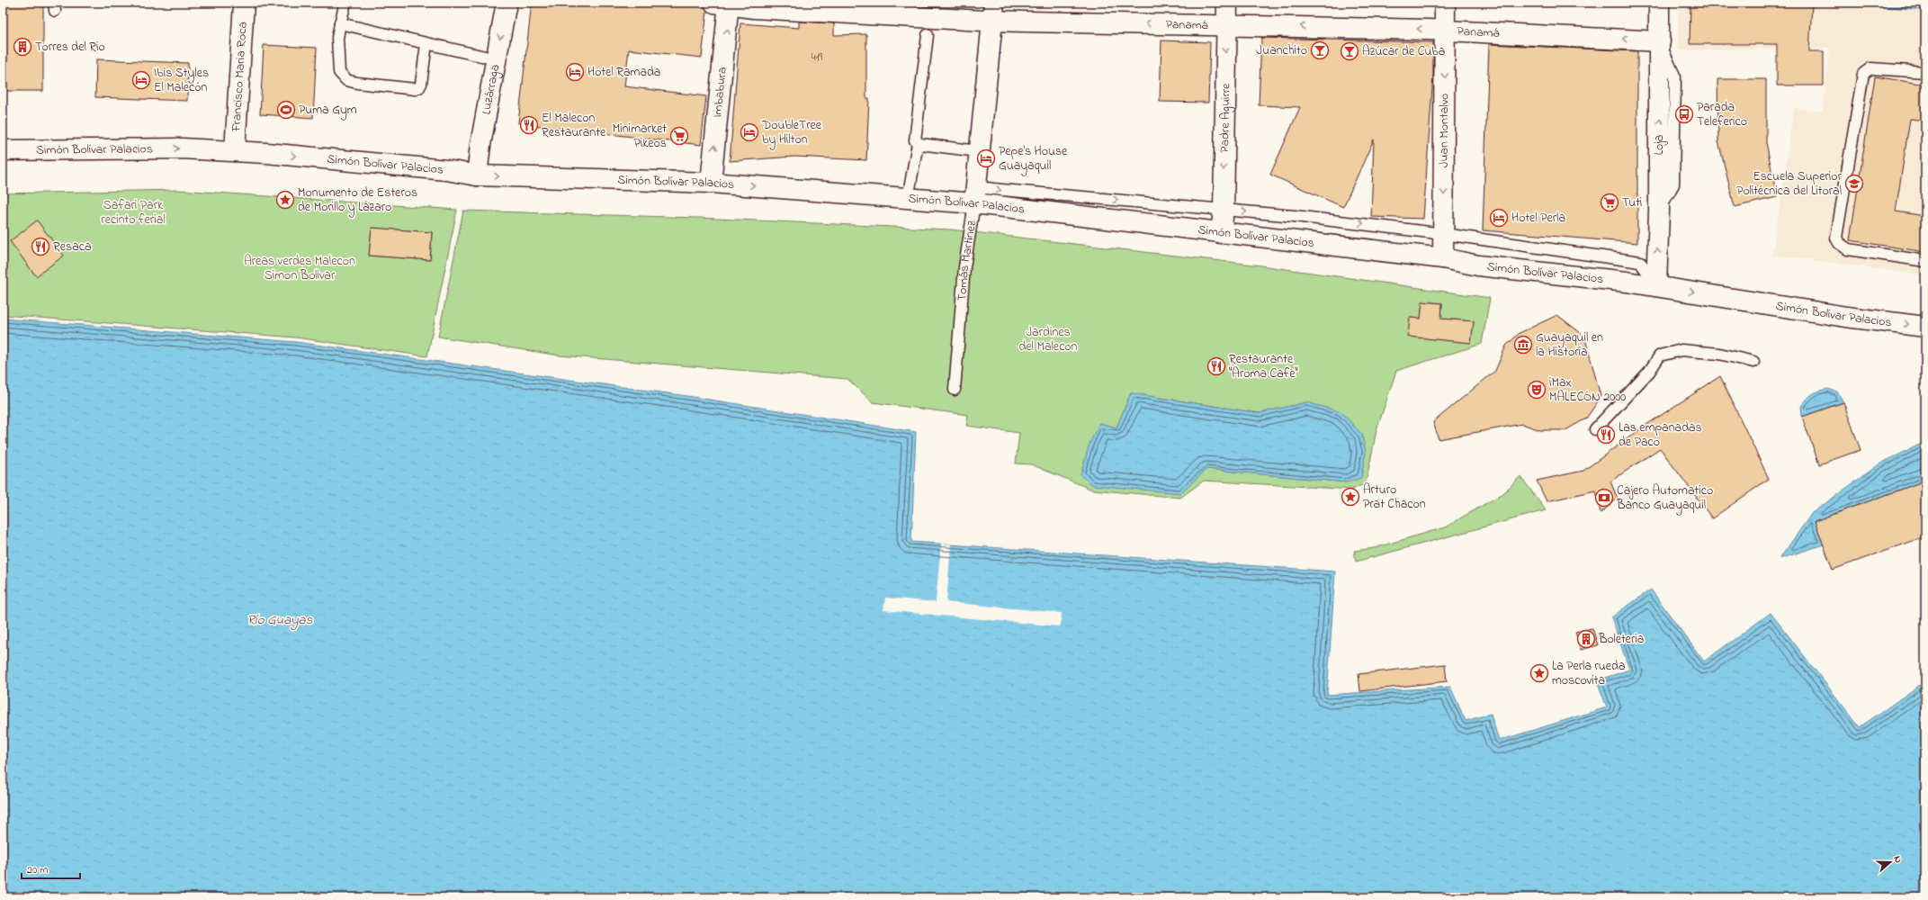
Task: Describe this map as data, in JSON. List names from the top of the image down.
{
  "streets": {
    "main road": [
      "Panamá",
      "Francisco Maria Roca",
      "Luzárraga",
      "Imbabura",
      "Padre Aguirre",
      "Juan Montalvo",
      "Loja",
      "Simón Bolívar Palacios",
      "Tomás Martínez"
    ]
  },
  "crossings": [
    ["Panamá", "Imbabura"],
    ["Panamá", "Padre Aguirre"],
    ["Panamá", "Juan Montalvo"],
    ["Panamá", "Loja"],
    ["Panamá", "Tomás Martínez"],
    ["Francisco Maria Roca", "Simón Bolívar Palacios"],
    ["Luzárraga", "Simón Bolívar Palacios"],
    ["Imbabura", "Simón Bolívar Palacios"],
    ["Padre Aguirre", "Simón Bolívar Palacios"],
    ["Juan Montalvo", "Simón Bolívar Palacios"],
    ["Loja", "Simón Bolívar Palacios"],
    ["Simón Bolívar Palacios", "Tomás Martínez"]
  ],
  "one_way": [
    "Panamá",
    "Imbabura",
    "Padre Aguirre",
    "Juan Montalvo",
    "Loja",
    "Simón Bolívar Palacios"
  ],
  "water": ["Río Guayas"],
  "parks": ["Safari Park recinto ferial", "Areas verdes Malecon Simon Bolivar", "Jardines del Malecon"],
  "places": {
    "building": ["Torres del Rio", "Boleteria"],
    "bar": ["Juanchito", "Azúcar de Cuba"],
    "hotel": [
      "Hotel Ramada",
      "Ibis Styles El Malecón",
      "DoubleTree by Hilton",
      "Pepe's House Guayaquil",
      "Hotel Perla"
    ],
    "sports": ["Puma Gym"],
    "bus stop": ["Parada Teleferico"],
    "restaurant": [
      "El Malecon Restaurante",
      "Resaca",
      "Restaurante \"Aroma Cafe\"",
      "Las empanadas de Paco"
    ],
    "supermarket": ["Minimarket Pikeos", "Tuti"],
    "school or university": ["Escuela Superior Politécnica del Litoral"],
    "place": ["Monumento de Esteros de Morillo y Lázaro", "Arturo Prat Chacon", "La Perla rueda moscovita"],
    "museum": ["Guayaquil en la Historía"],
    "theatre": ["iMax MALECÓN 2000"],
    "bank": ["Cajero Automatico Banco Guayaquil"]
  },
  "house_numbers": ["419"],
  "scale_bar": "20 m",
  "north": "right"
}
